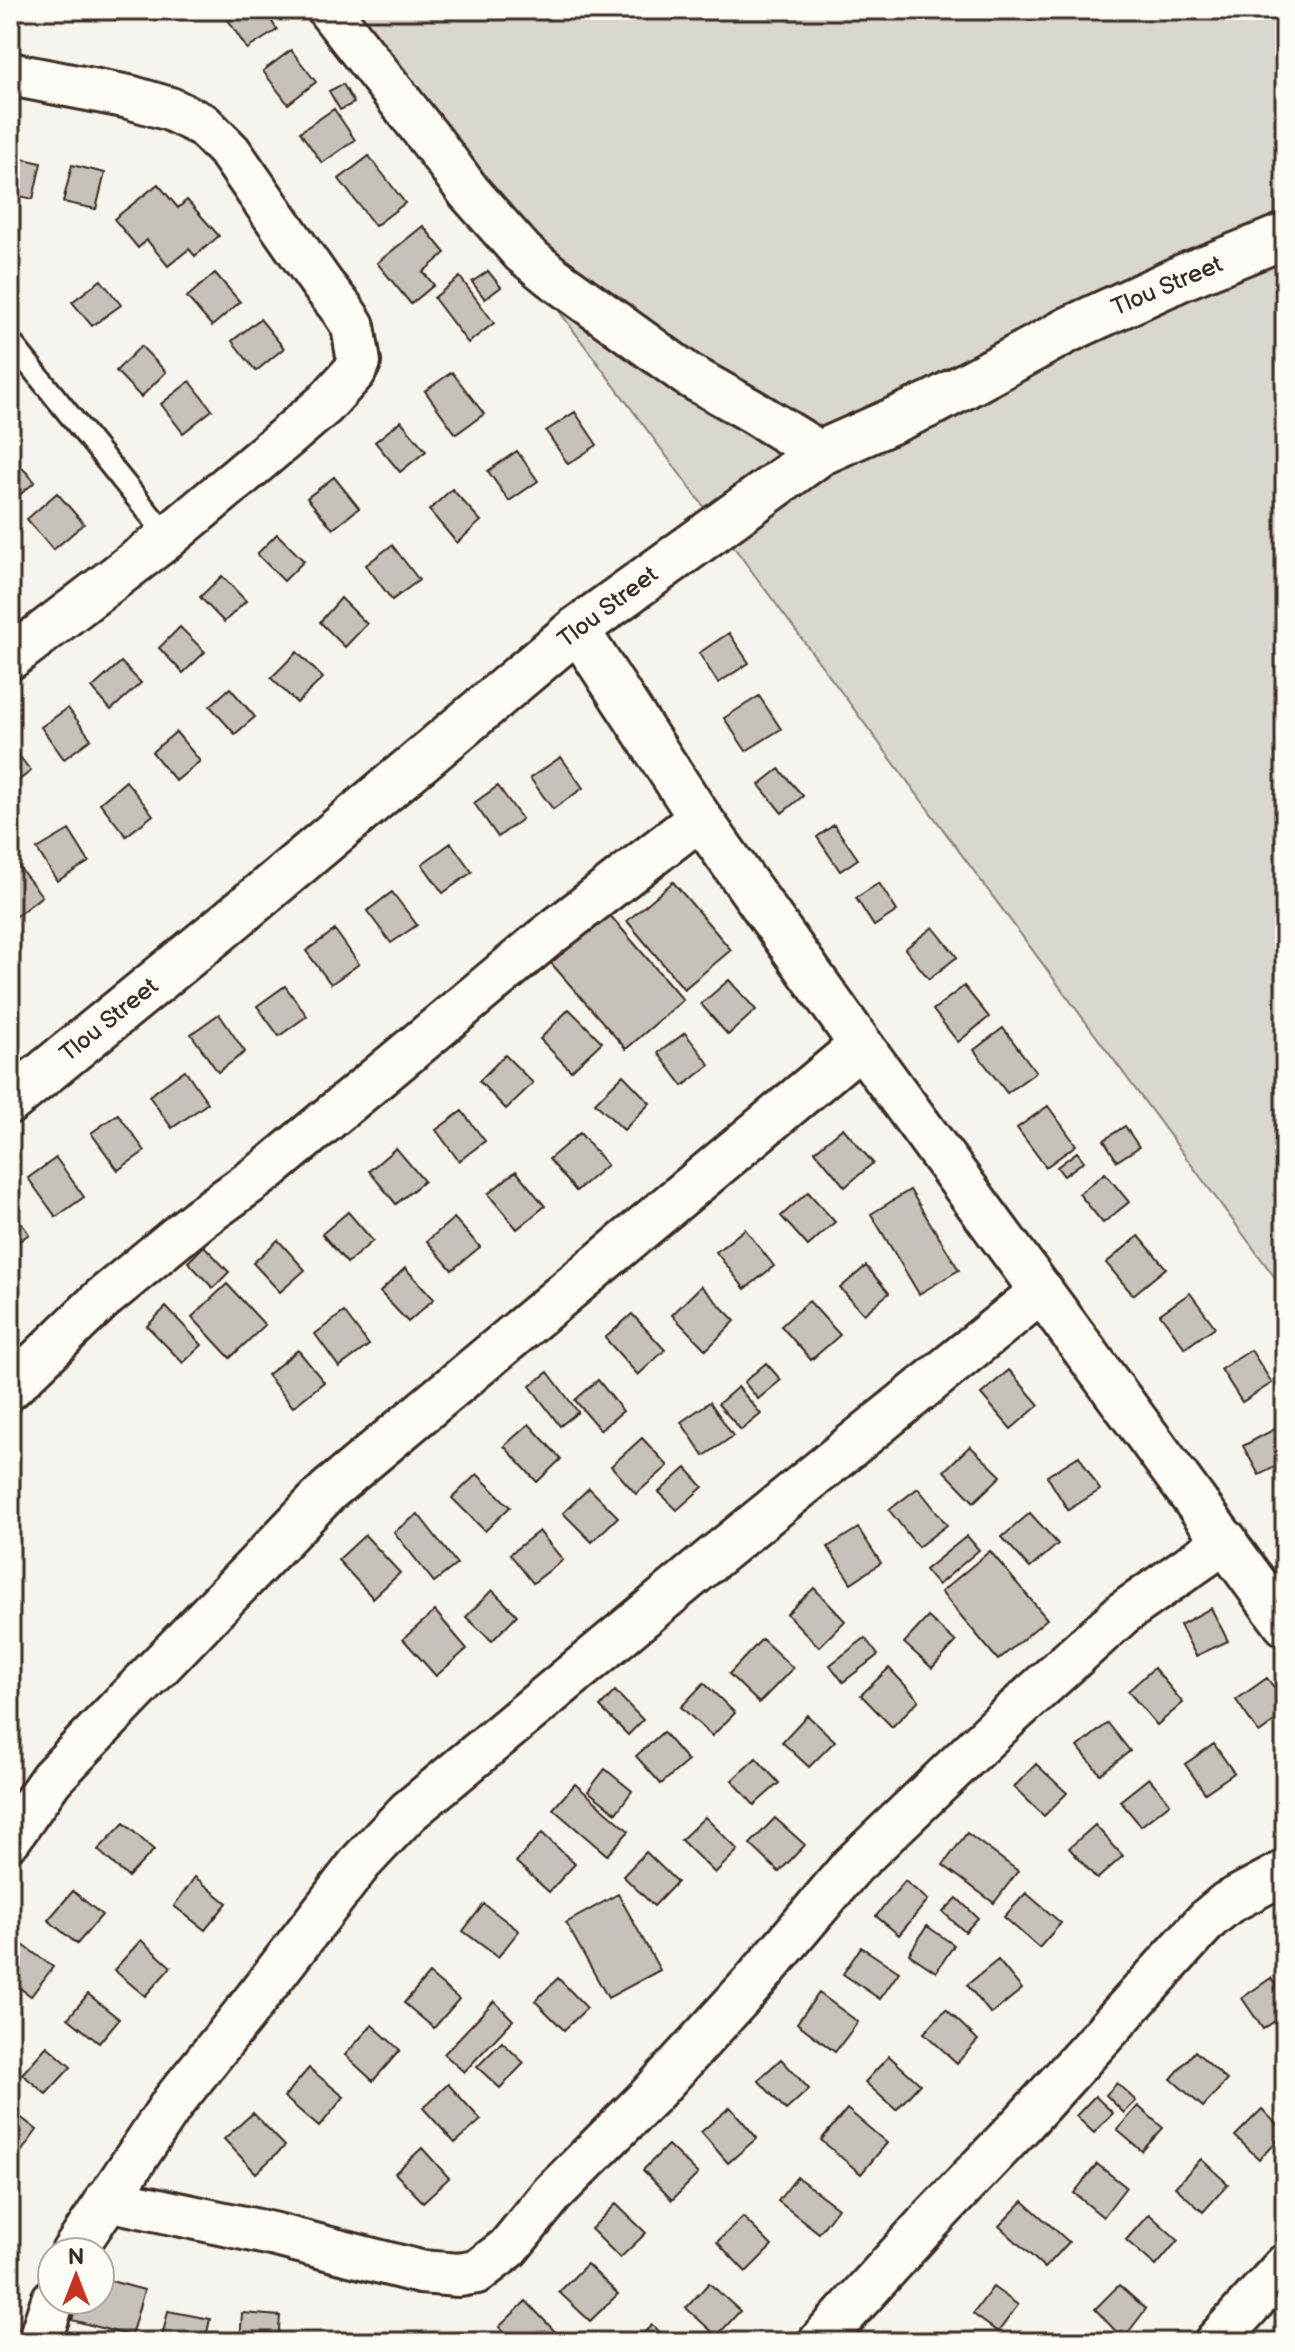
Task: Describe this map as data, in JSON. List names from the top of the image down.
{
  "streets": {
    "street": ["Tlou Street"]
  },
  "north": "top"
}
